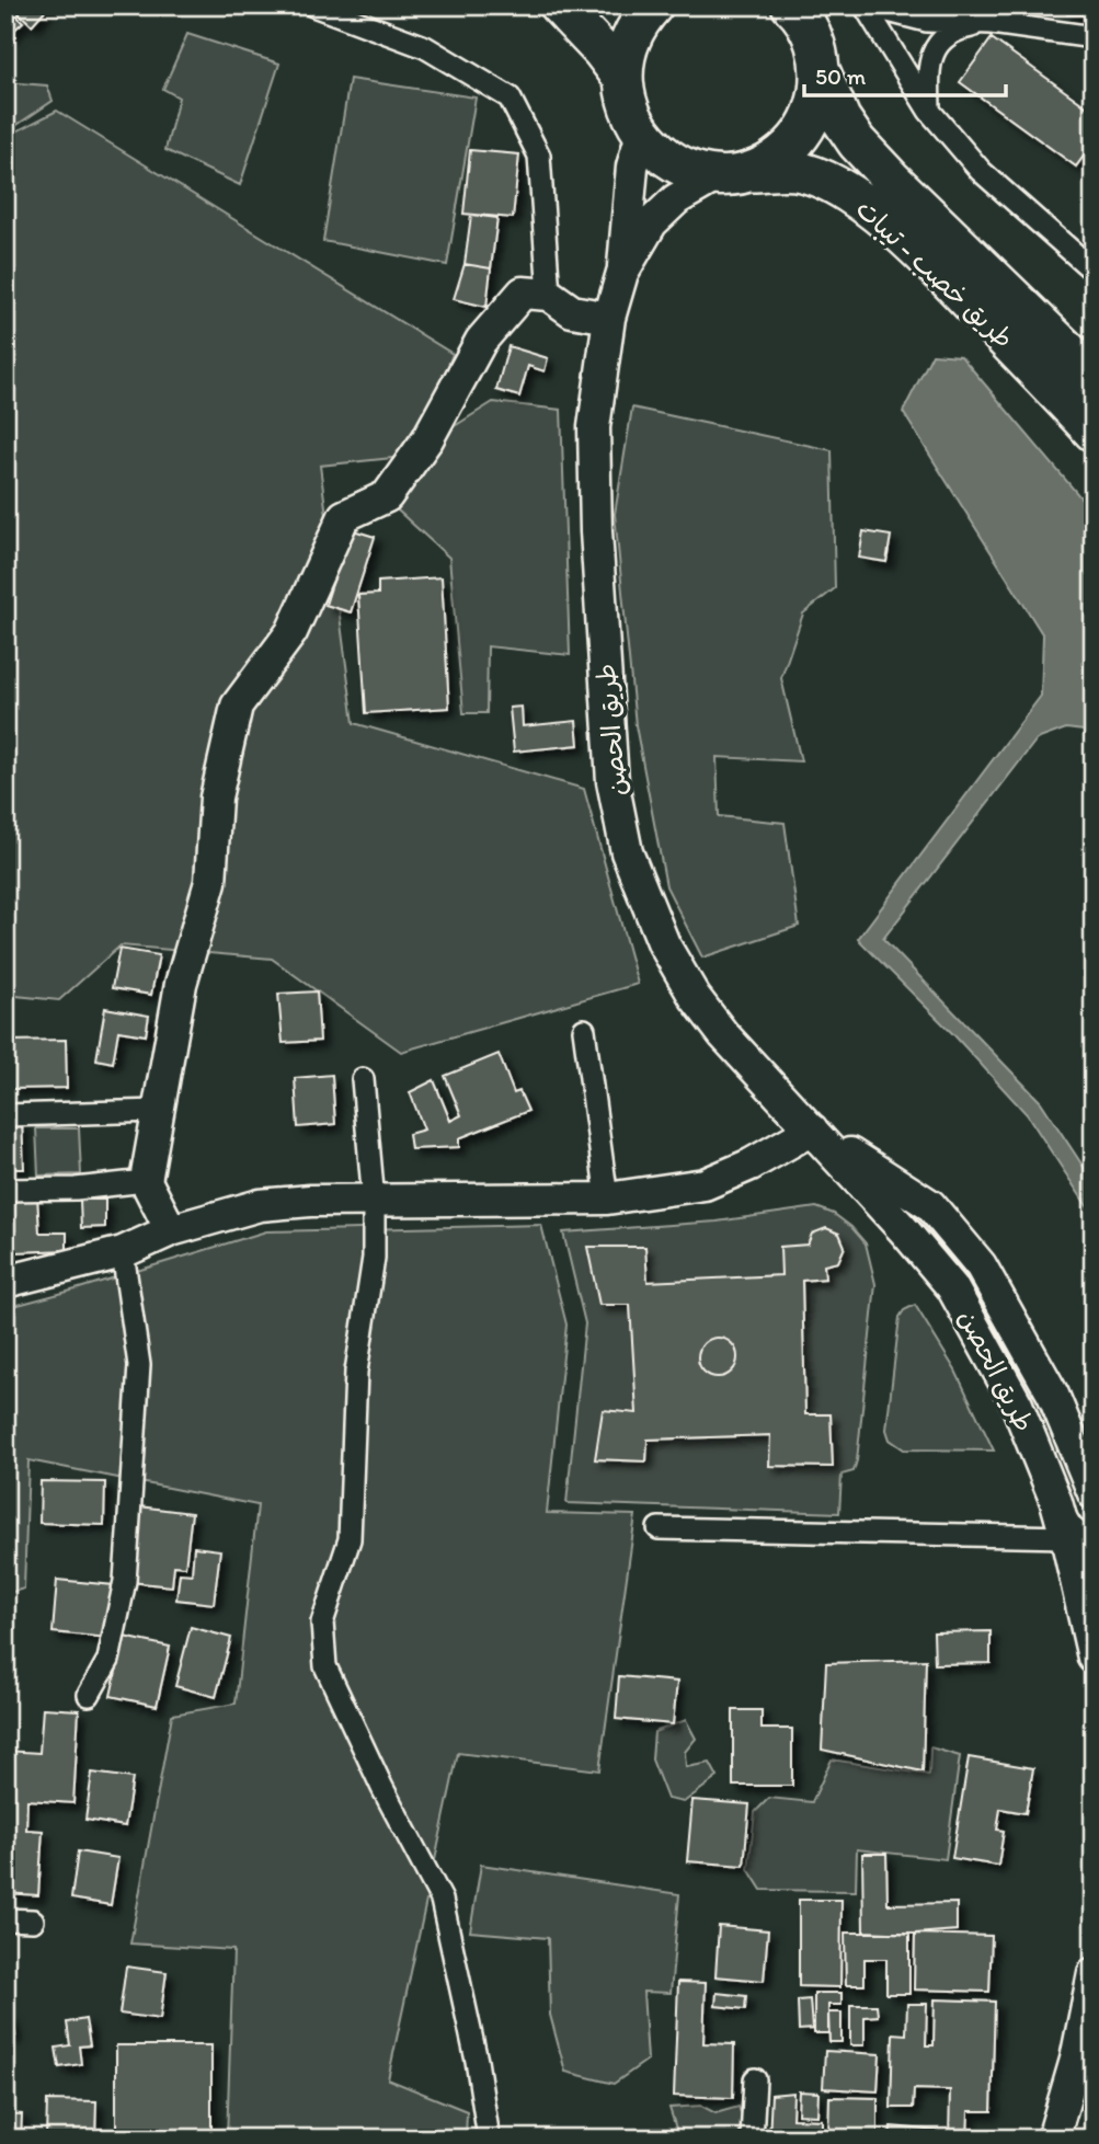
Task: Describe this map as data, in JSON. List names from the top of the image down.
{
  "streets": {
    "highway": ["طريق خصب - تيبات"],
    "street": ["طريق الحصن"]
  },
  "crossings": [
    ["طريق خصب - تيبات", "طريق الحصن"]
  ],
  "scale_bar": "50 m"
}
